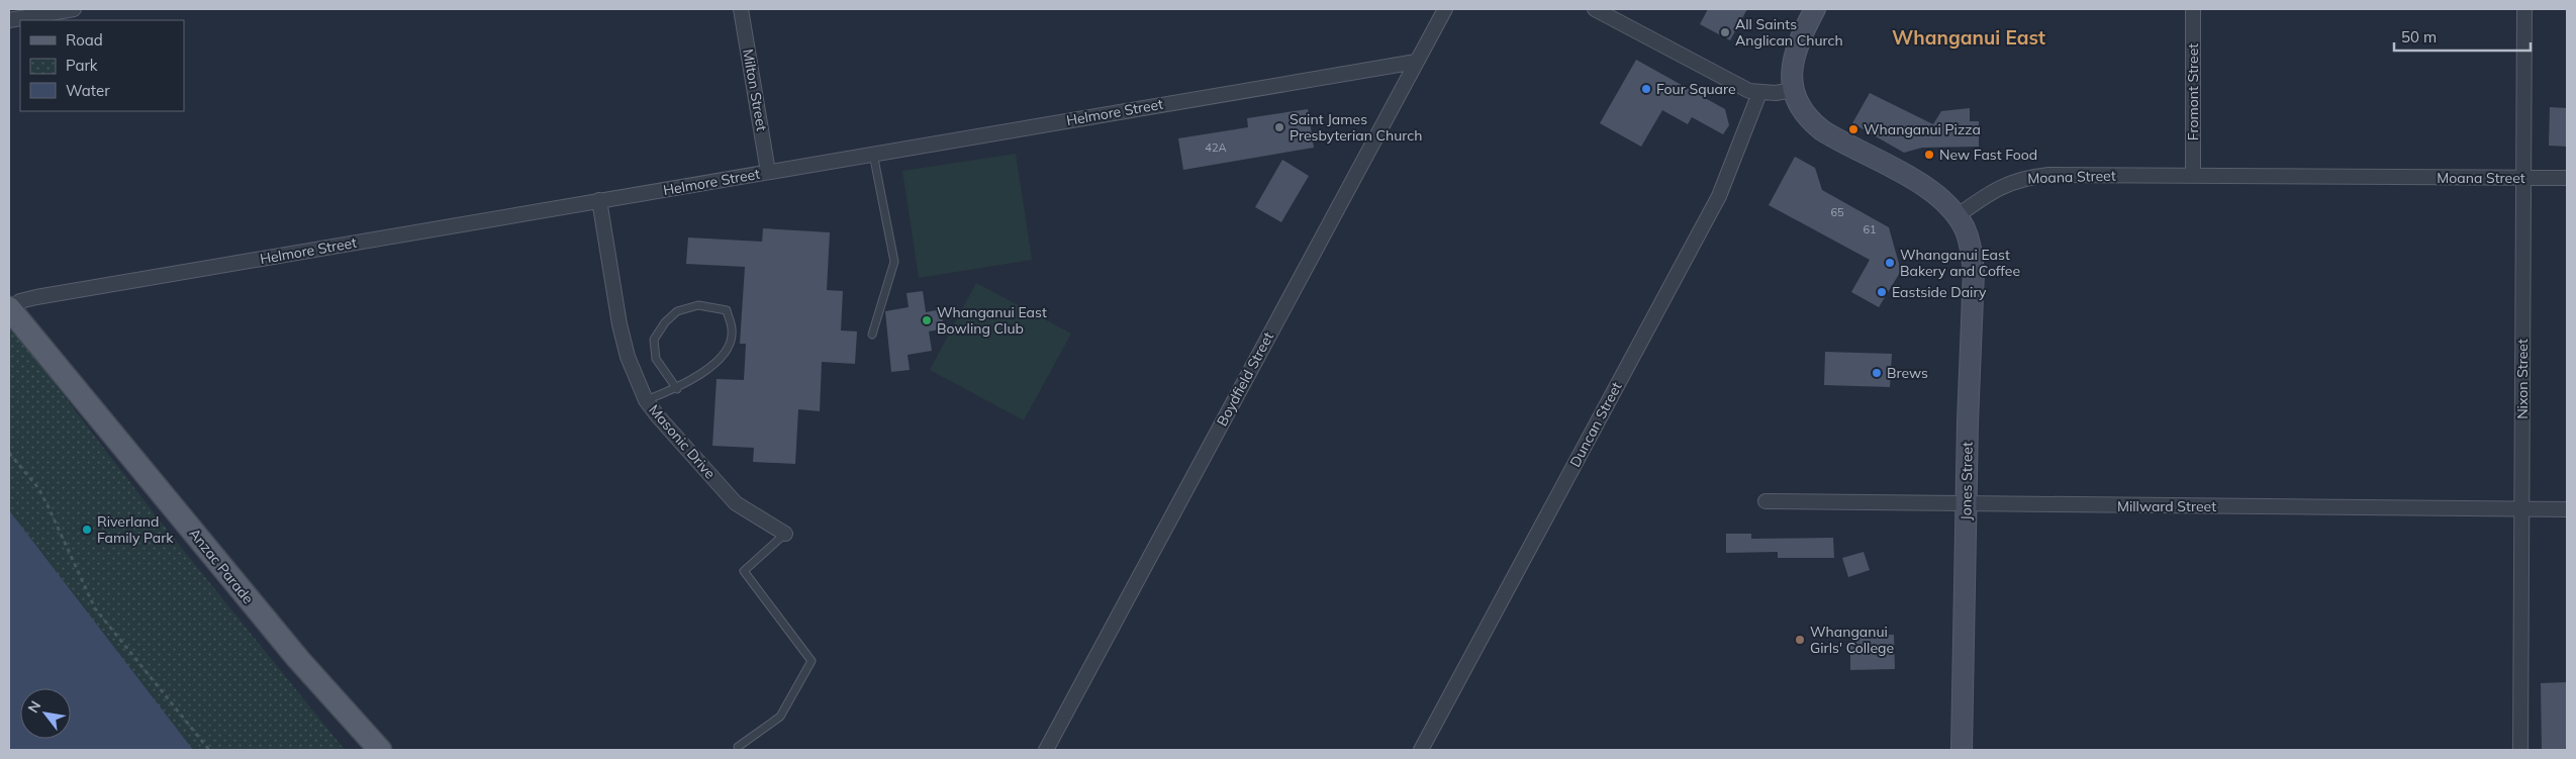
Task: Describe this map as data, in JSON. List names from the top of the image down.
{
  "streets": {
    "main road": ["Jones Street", "Anzac Parade"],
    "street": [
      "Milton Street",
      "Fromont Street",
      "Helmore Street",
      "Moana Street",
      "Boydfield Street",
      "Nixon Street",
      "Duncan Street",
      "Masonic Drive",
      "Millward Street"
    ]
  },
  "crossings": [
    ["Milton Street", "Helmore Street"],
    ["Fromont Street", "Moana Street"],
    ["Helmore Street", "Boydfield Street"],
    ["Helmore Street", "Masonic Drive"],
    ["Helmore Street", "Anzac Parade"],
    ["Moana Street", "Nixon Street"],
    ["Moana Street", "Jones Street"],
    ["Nixon Street", "Millward Street"],
    ["Jones Street", "Millward Street"]
  ],
  "districts": ["Whanganui East"],
  "places": [
    "All Saints Anglican Church",
    "Four Square",
    "Saint James Presbyterian Church",
    "Whanganui Pizza",
    "New Fast Food",
    "Whanganui East Bakery and Coffee",
    "Eastside Dairy",
    "Whanganui East Bowling Club",
    "Brews",
    "Riverland Family Park",
    "Whanganui Girls' College"
  ],
  "house_numbers": ["42A", "65", "61"],
  "legend": ["Road", "Park", "Water"],
  "scale_bar": "50 m",
  "north": "top left"
}
